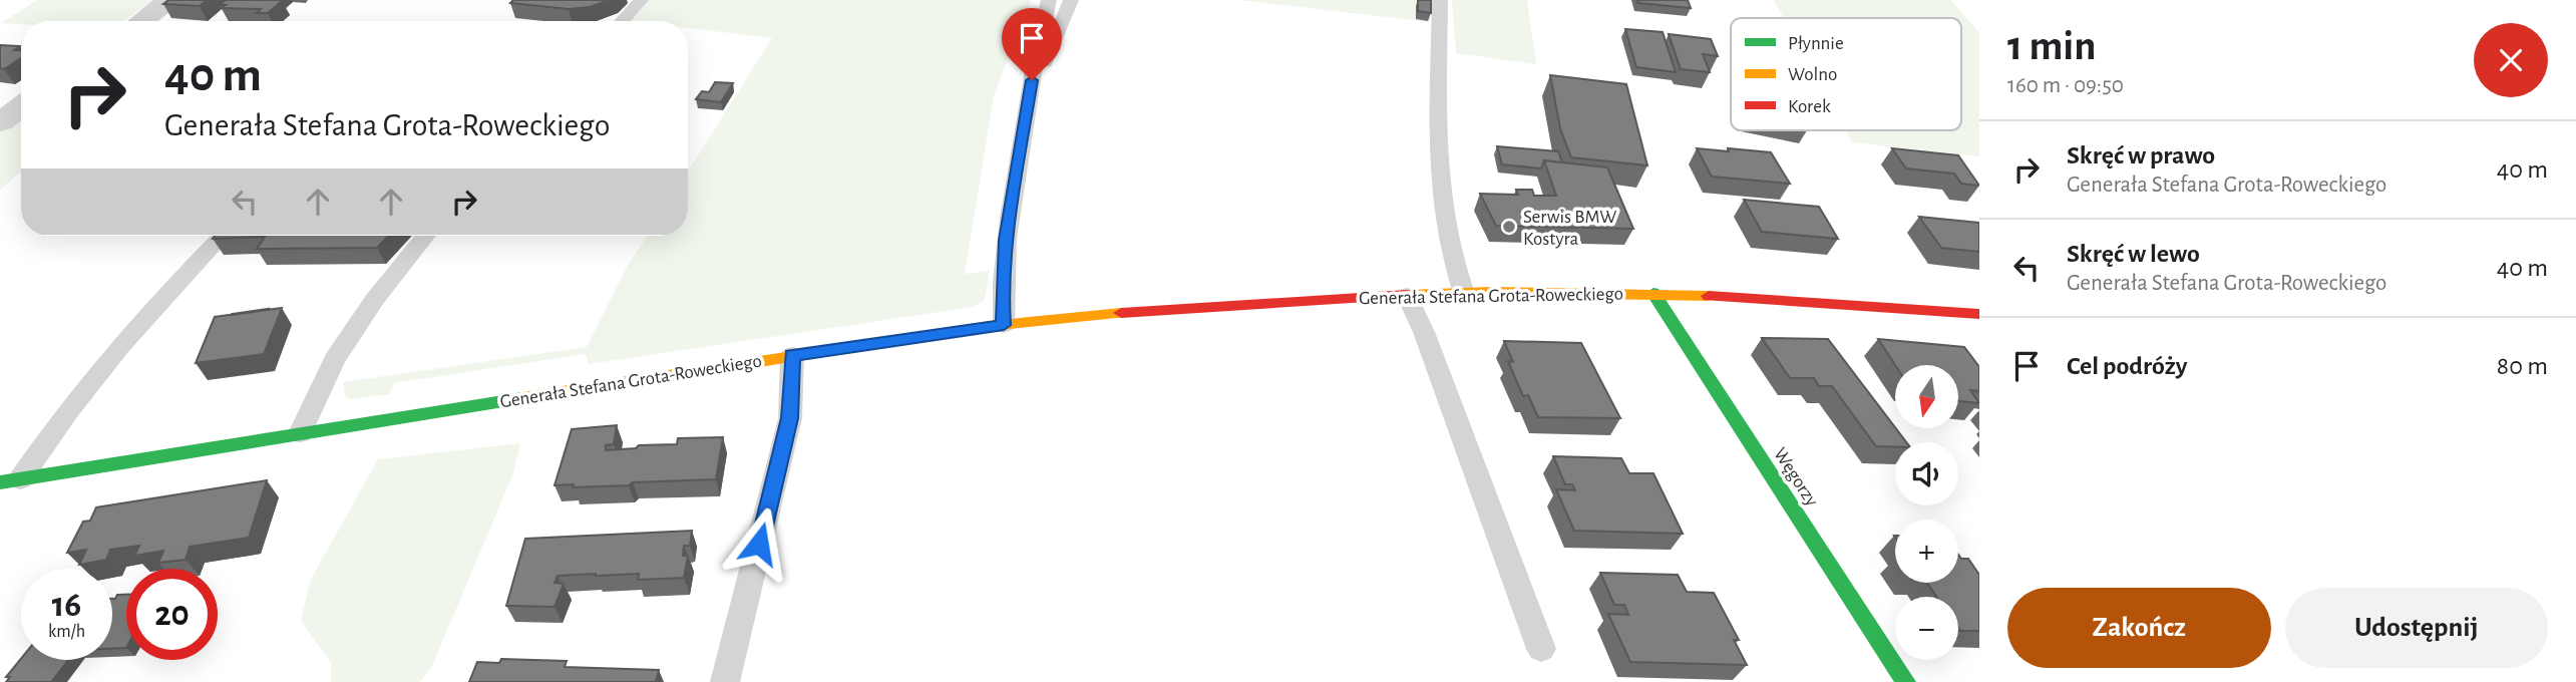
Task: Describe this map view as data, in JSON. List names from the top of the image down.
{
  "streets": {
    "street": ["Generała Stefana Grota-Roweckiego", "Węgorzy"]
  },
  "crossings": [
    ["Generała Stefana Grota-Roweckiego", "Węgorzy"]
  ],
  "places": ["Serwis BMW Kostyra"],
  "legend": ["Płynnie", "Wolno", "Korek"],
  "north": "bottom",
  "page": {
    "heading": ["1 min", "160 m · 09:50"],
    "turn": ["40 m", "Generała Stefana Grota-Roweckiego"],
    "list": [
      {
        "name": "Skręć w prawo",
        "note": "Generała Stefana Grota-Roweckiego",
        "value": "40 m"
      },
      {
        "name": "Skręć w lewo",
        "note": "Generała Stefana Grota-Roweckiego",
        "value": "40 m"
      },
      {
        "name": "Cel podróży",
        "value": "80 m"
      }
    ],
    "map_buttons": ["+", "−"],
    "speed": "16 km/h",
    "limit": "20",
    "buttons": ["Zakończ", "Udostępnij"]
  }
}
